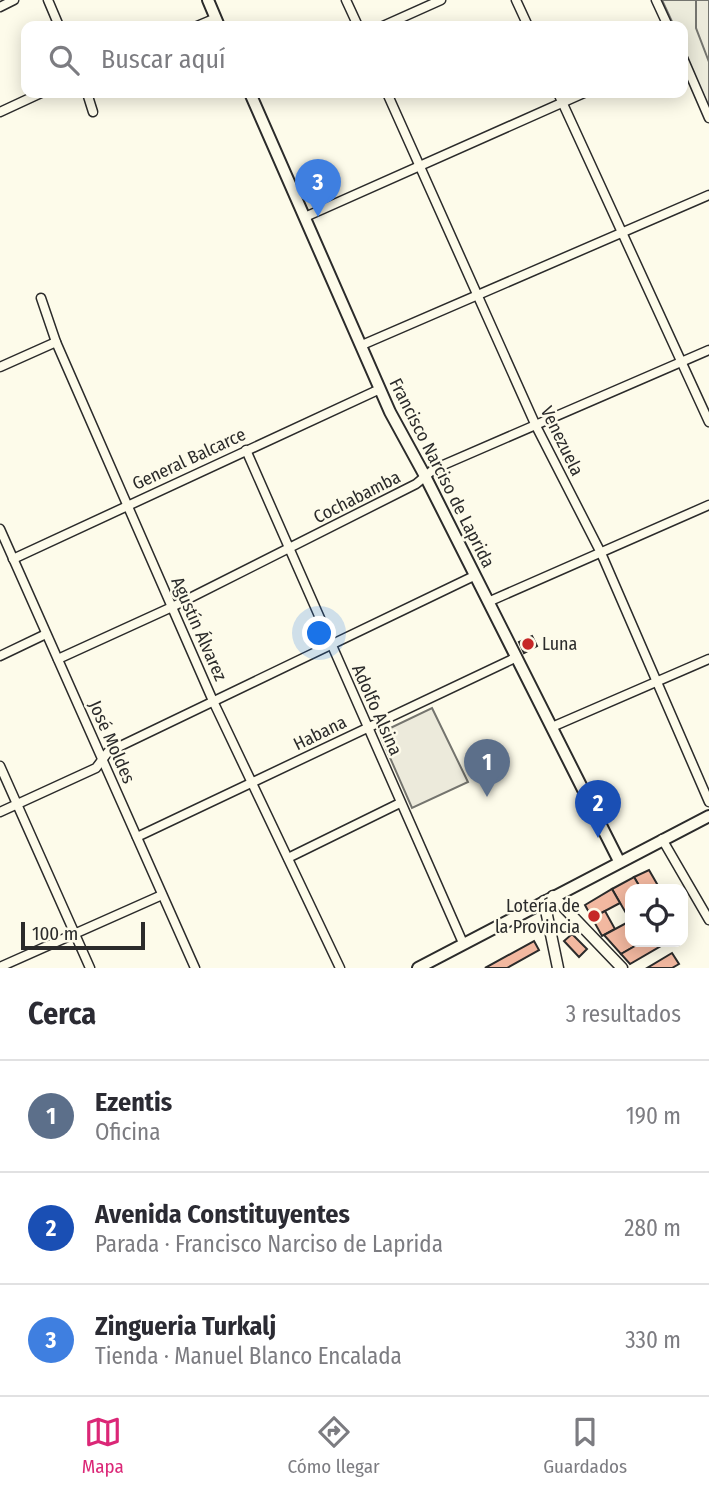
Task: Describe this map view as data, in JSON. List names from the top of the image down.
{
  "streets": {
    "main road": ["Francisco Narciso de Laprida"],
    "street": [
      "Venezuela",
      "General Balcarce",
      "Cochabamba",
      "Agustín Álvarez",
      "Adolfo Alsina",
      "Habana",
      "José Moldes"
    ]
  },
  "crossings": [
    ["Venezuela", "Cochabamba"],
    ["General Balcarce", "Francisco Narciso de Laprida"],
    ["General Balcarce", "Agustín Álvarez"],
    ["General Balcarce", "Adolfo Alsina"],
    ["General Balcarce", "José Moldes"],
    ["Francisco Narciso de Laprida", "Cochabamba"],
    ["Francisco Narciso de Laprida", "Habana"],
    ["Cochabamba", "Agustín Álvarez"],
    ["Cochabamba", "Adolfo Alsina"],
    ["Cochabamba", "José Moldes"],
    ["Agustín Álvarez", "Habana"],
    ["Adolfo Alsina", "Habana"],
    ["Habana", "José Moldes"]
  ],
  "places": ["Luna", "Lotería de la Provincia"],
  "scale_bar": "100 m",
  "page": {
    "search": "Buscar aquí",
    "pins": ["3", "1", "2"],
    "scale": "100 m",
    "heading": ["Cerca", "3 resultados"],
    "list": [
      {
        "mark": "1",
        "name": "Ezentis",
        "note": "Oficina",
        "value": "190 m"
      },
      {
        "mark": "2",
        "name": "Avenida Constituyentes",
        "note": "Parada · Francisco Narciso de Laprida",
        "value": "280 m"
      },
      {
        "mark": "3",
        "name": "Zingueria Turkalj",
        "note": "Tienda · Manuel Blanco Encalada",
        "value": "330 m"
      }
    ],
    "nav": ["Mapa", "Cómo llegar", "Guardados"]
  }
}
